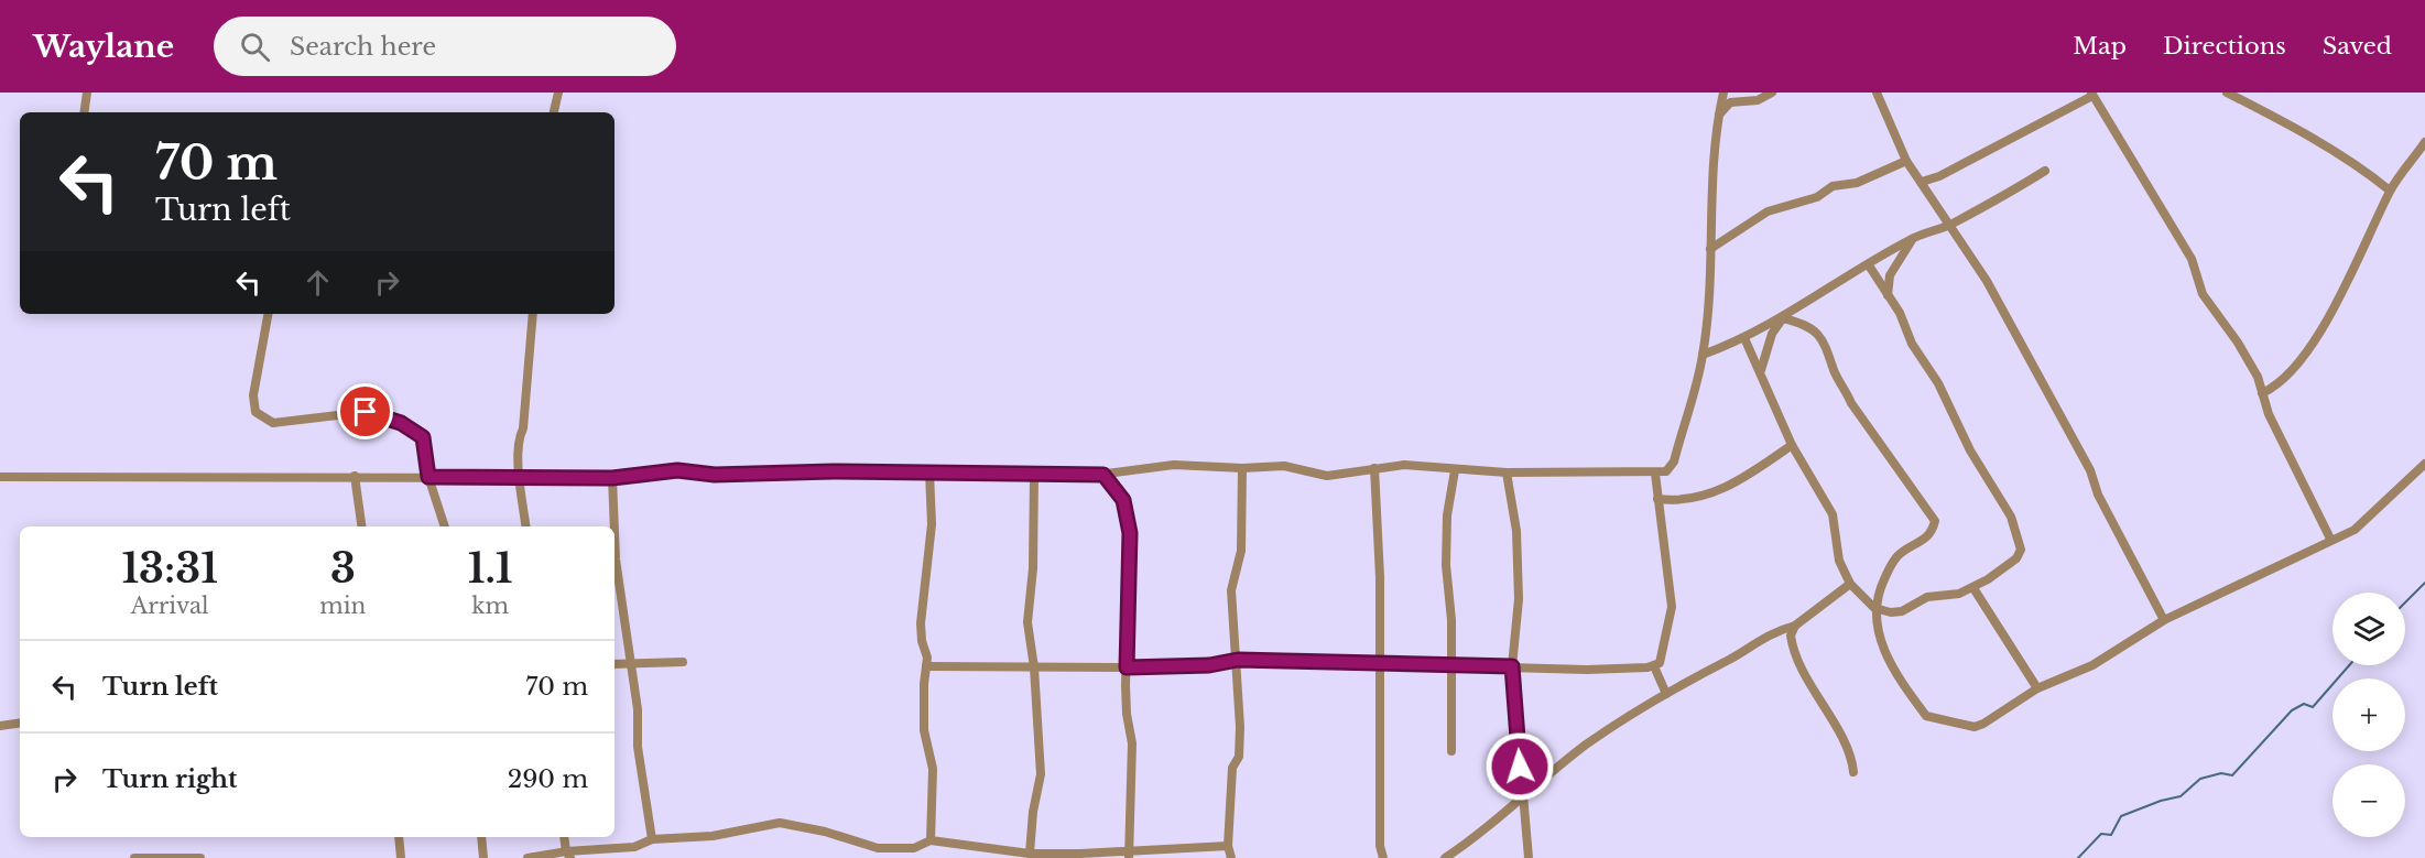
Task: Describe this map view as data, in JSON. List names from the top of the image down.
{
  "page": {
    "header": "Waylane",
    "search": "Search here",
    "nav": ["Map", "Directions", "Saved"],
    "turn": ["70 m", "Turn left"],
    "eta": [
      "13:31",
      "Arrival",
      "3",
      "min",
      "1.1",
      "km"
    ],
    "map_buttons": ["+", "−"],
    "list": [
      {
        "name": "Turn left",
        "value": "70 m"
      },
      {
        "name": "Turn right",
        "value": "290 m"
      }
    ]
  }
}
